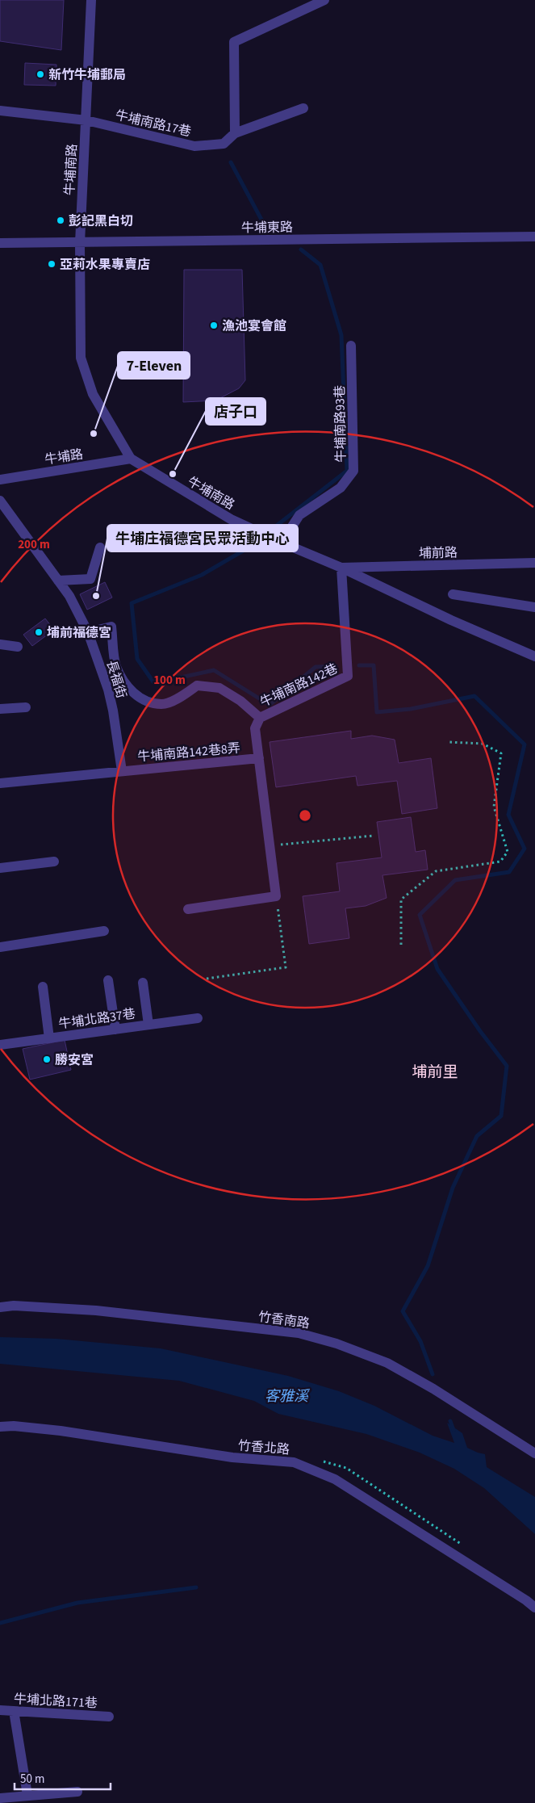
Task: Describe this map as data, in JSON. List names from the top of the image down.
{
  "streets": {
    "street": [
      "牛埔南路17巷",
      "牛埔南路",
      "牛埔東路",
      "牛埔南路93巷",
      "牛埔路",
      "埔前路",
      "長福街",
      "牛埔南路142巷",
      "牛埔南路142巷8弄",
      "牛埔北路37巷",
      "竹香南路",
      "竹香北路",
      "牛埔北路171巷"
    ]
  },
  "crossings": [
    ["牛埔南路17巷", "牛埔南路"],
    ["牛埔南路", "牛埔東路"],
    ["牛埔南路", "牛埔南路93巷"],
    ["牛埔南路", "牛埔路"],
    ["牛埔南路", "埔前路"],
    ["牛埔南路", "牛埔南路142巷"],
    ["埔前路", "牛埔南路142巷"],
    ["長福街", "牛埔南路142巷8弄"],
    ["牛埔南路142巷", "牛埔南路142巷8弄"]
  ],
  "districts": ["埔前里"],
  "water": ["客雅溪"],
  "places": [
    "新竹牛埔郵局",
    "彭記黑白切",
    "亞莉水果專賣店",
    "漁池宴會館",
    "7-Eleven",
    "店子口",
    "牛埔庄福德宮民眾活動中心",
    "埔前福德宮",
    "勝安宮"
  ],
  "scale_bar": "50 m",
  "rings": ["200 m", "100 m"]
}
